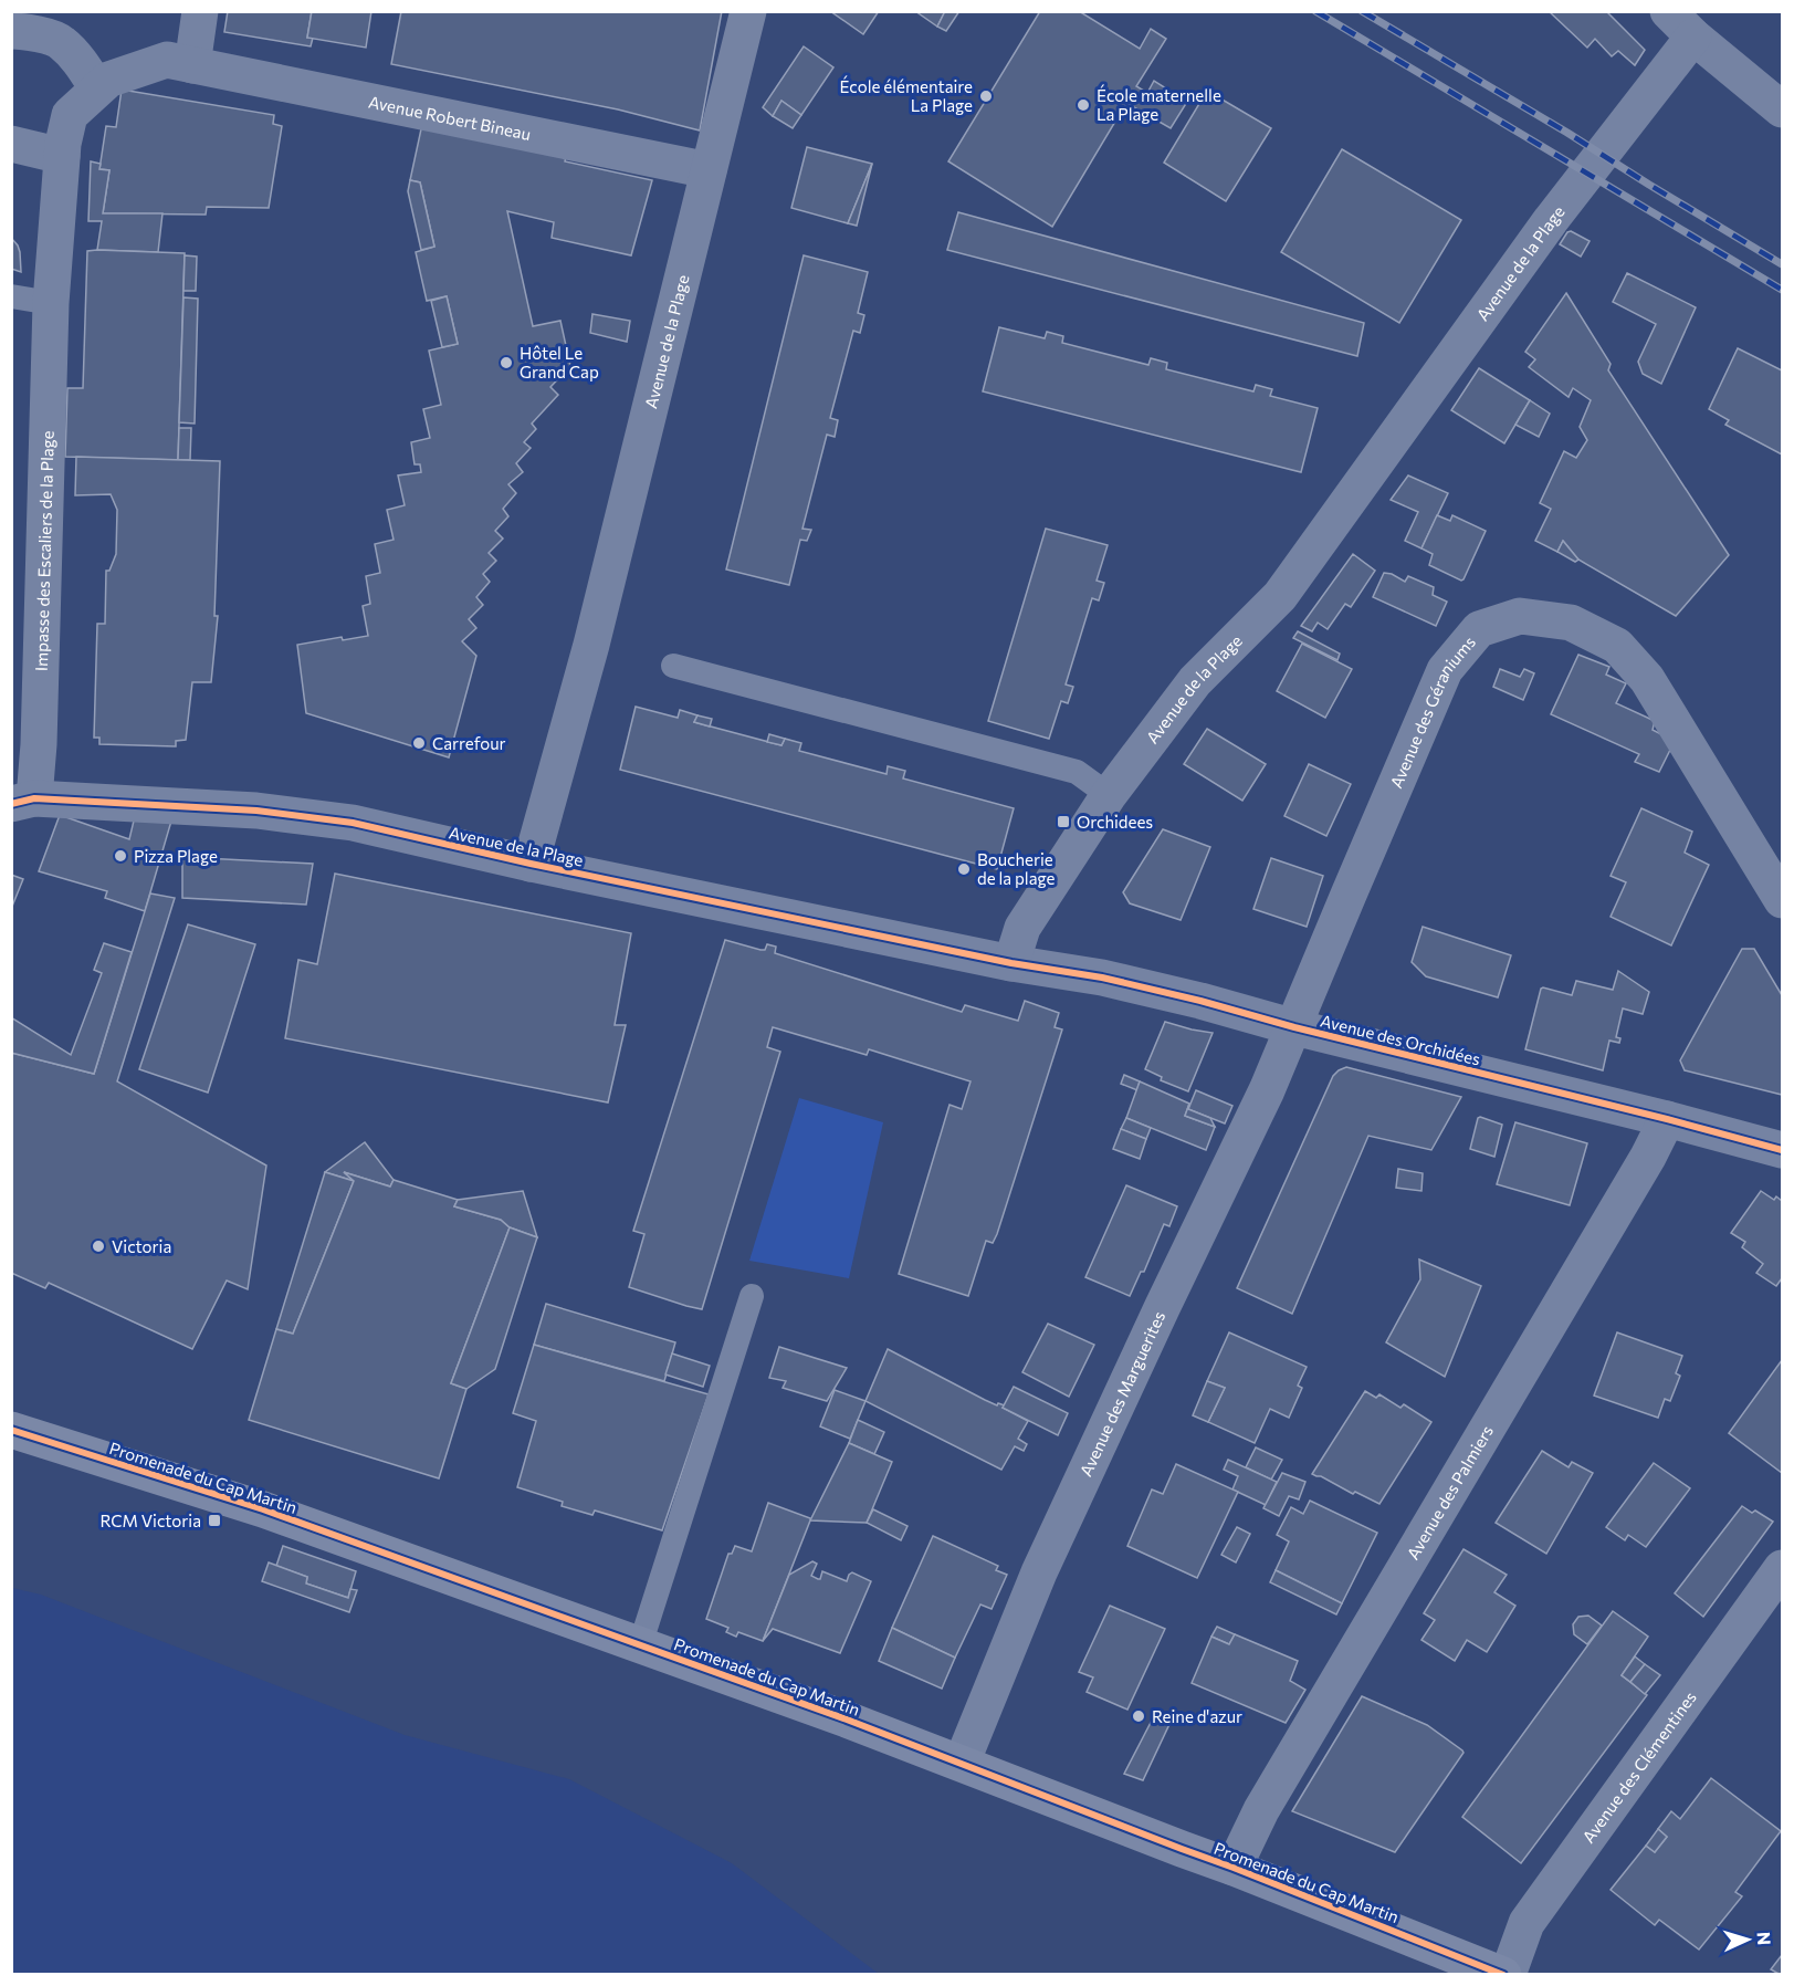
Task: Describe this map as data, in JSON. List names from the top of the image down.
{
  "streets": {
    "main road": ["Promenade du Cap Martin"],
    "street": [
      "Avenue Robert Bineau",
      "Avenue de la Plage",
      "Impasse des Escaliers de la Plage",
      "Avenue des Géraniums",
      "Avenue des Orchidées",
      "Avenue des Marguerites",
      "Avenue des Palmiers",
      "Avenue des Clémentines"
    ]
  },
  "crossings": [
    ["Avenue Robert Bineau", "Avenue de la Plage"],
    ["Avenue Robert Bineau", "Impasse des Escaliers de la Plage"],
    ["Avenue de la Plage", "Impasse des Escaliers de la Plage"],
    ["Avenue de la Plage", "Avenue des Orchidées"],
    ["Avenue des Géraniums", "Avenue des Orchidées"],
    ["Avenue des Géraniums", "Avenue des Marguerites"],
    ["Avenue des Orchidées", "Avenue des Marguerites"],
    ["Avenue des Orchidées", "Avenue des Palmiers"],
    ["Avenue des Marguerites", "Promenade du Cap Martin"],
    ["Promenade du Cap Martin", "Avenue des Palmiers"],
    ["Promenade du Cap Martin", "Avenue des Clémentines"]
  ],
  "places": {
    "other": [
      "École élémentaire La Plage",
      "École maternelle La Plage",
      "Hôtel Le Grand Cap",
      "Carrefour",
      "Pizza Plage",
      "Boucherie de la plage",
      "Victoria",
      "Reine d'azur"
    ],
    "transit": ["Orchidees", "RCM Victoria"]
  },
  "north": "right"
}
